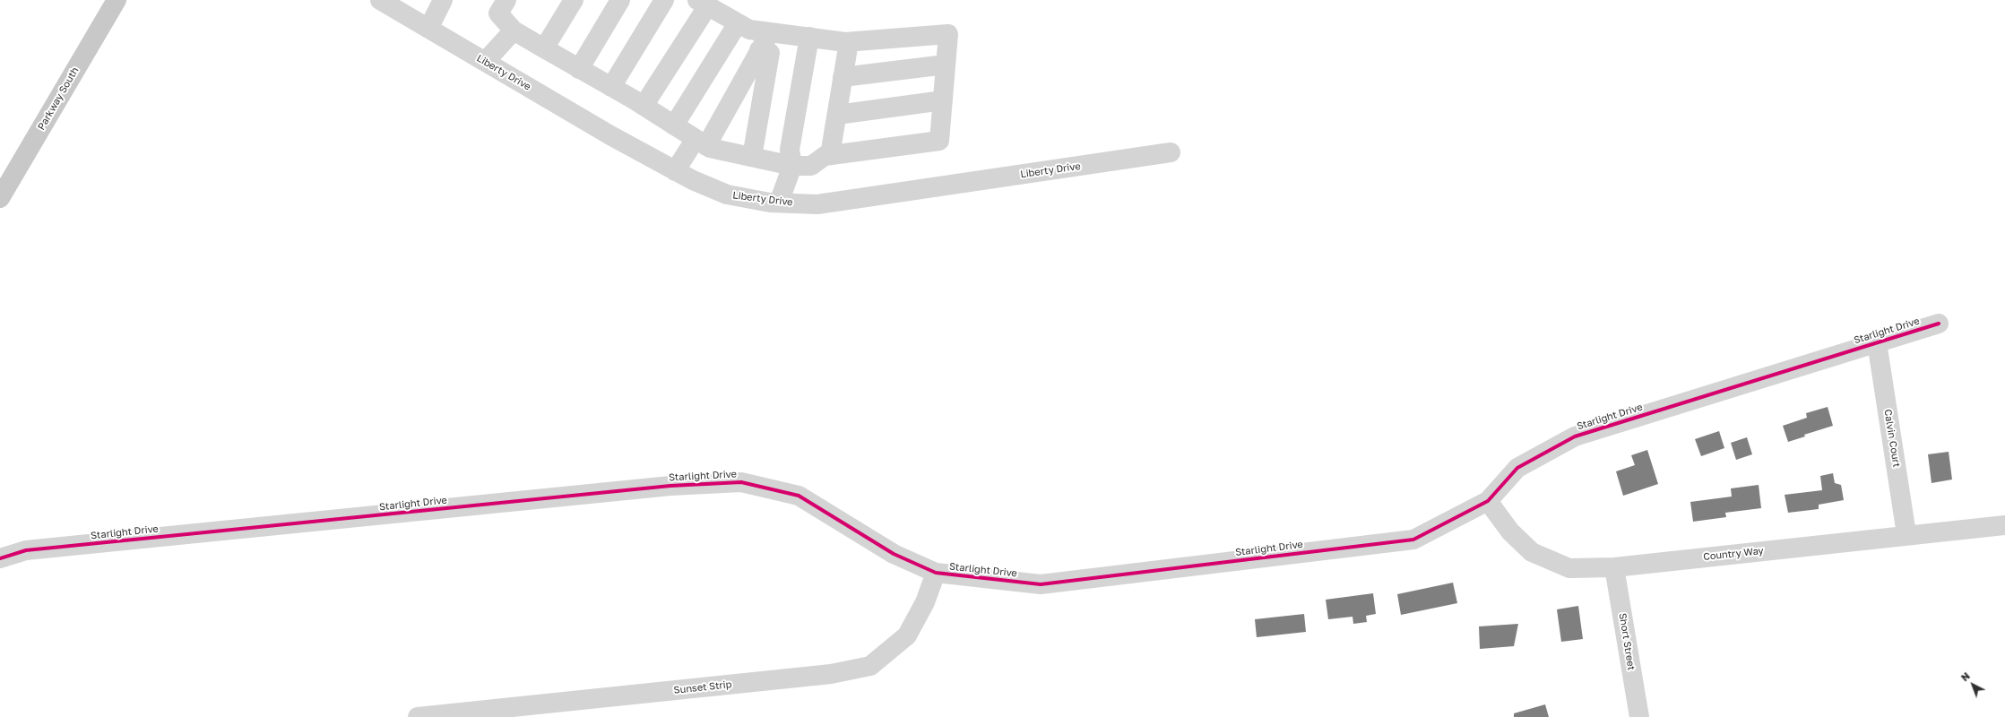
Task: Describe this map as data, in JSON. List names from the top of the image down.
{
  "streets": {
    "main road": ["Parkway South"],
    "street": [
      "Liberty Drive",
      "Starlight Drive",
      "Calvin Court",
      "Country Way",
      "Short Street",
      "Sunset Strip"
    ]
  },
  "crossings": [
    ["Starlight Drive", "Calvin Court"],
    ["Starlight Drive", "Country Way"],
    ["Starlight Drive", "Sunset Strip"],
    ["Calvin Court", "Country Way"],
    ["Country Way", "Short Street"]
  ],
  "north": "top left"
}
